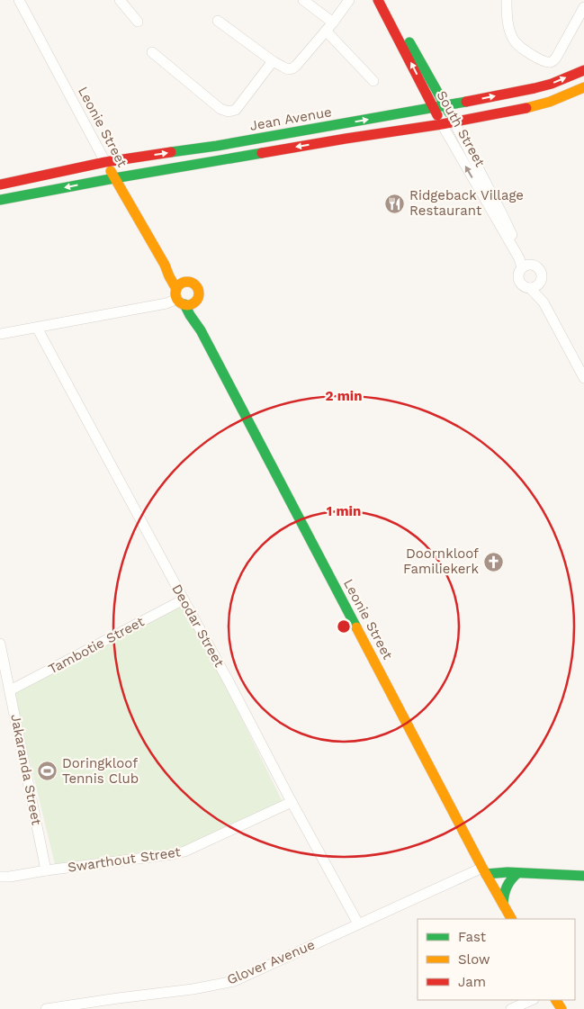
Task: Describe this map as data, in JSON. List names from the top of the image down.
{
  "streets": {
    "street": [
      "Jean Avenue",
      "Leonie Street",
      "South Street",
      "Deodar Street",
      "Tambotie Street",
      "Jakaranda Street",
      "Swarthout Street",
      "Glover Avenue"
    ]
  },
  "crossings": [
    ["Jean Avenue", "Leonie Street"],
    ["Jean Avenue", "South Street"],
    ["Leonie Street", "Glover Avenue"],
    ["Deodar Street", "Tambotie Street"],
    ["Deodar Street", "Swarthout Street"],
    ["Deodar Street", "Glover Avenue"],
    ["Tambotie Street", "Jakaranda Street"],
    ["Jakaranda Street", "Swarthout Street"]
  ],
  "places": {
    "restaurant": ["Ridgeback Village Restaurant"],
    "church": ["Doornkloof Familiekerk"],
    "sports": ["Doringkloof Tennis Club"]
  },
  "legend": ["Fast", "Slow", "Jam"],
  "rings": ["2 min", "1 min"]
}
